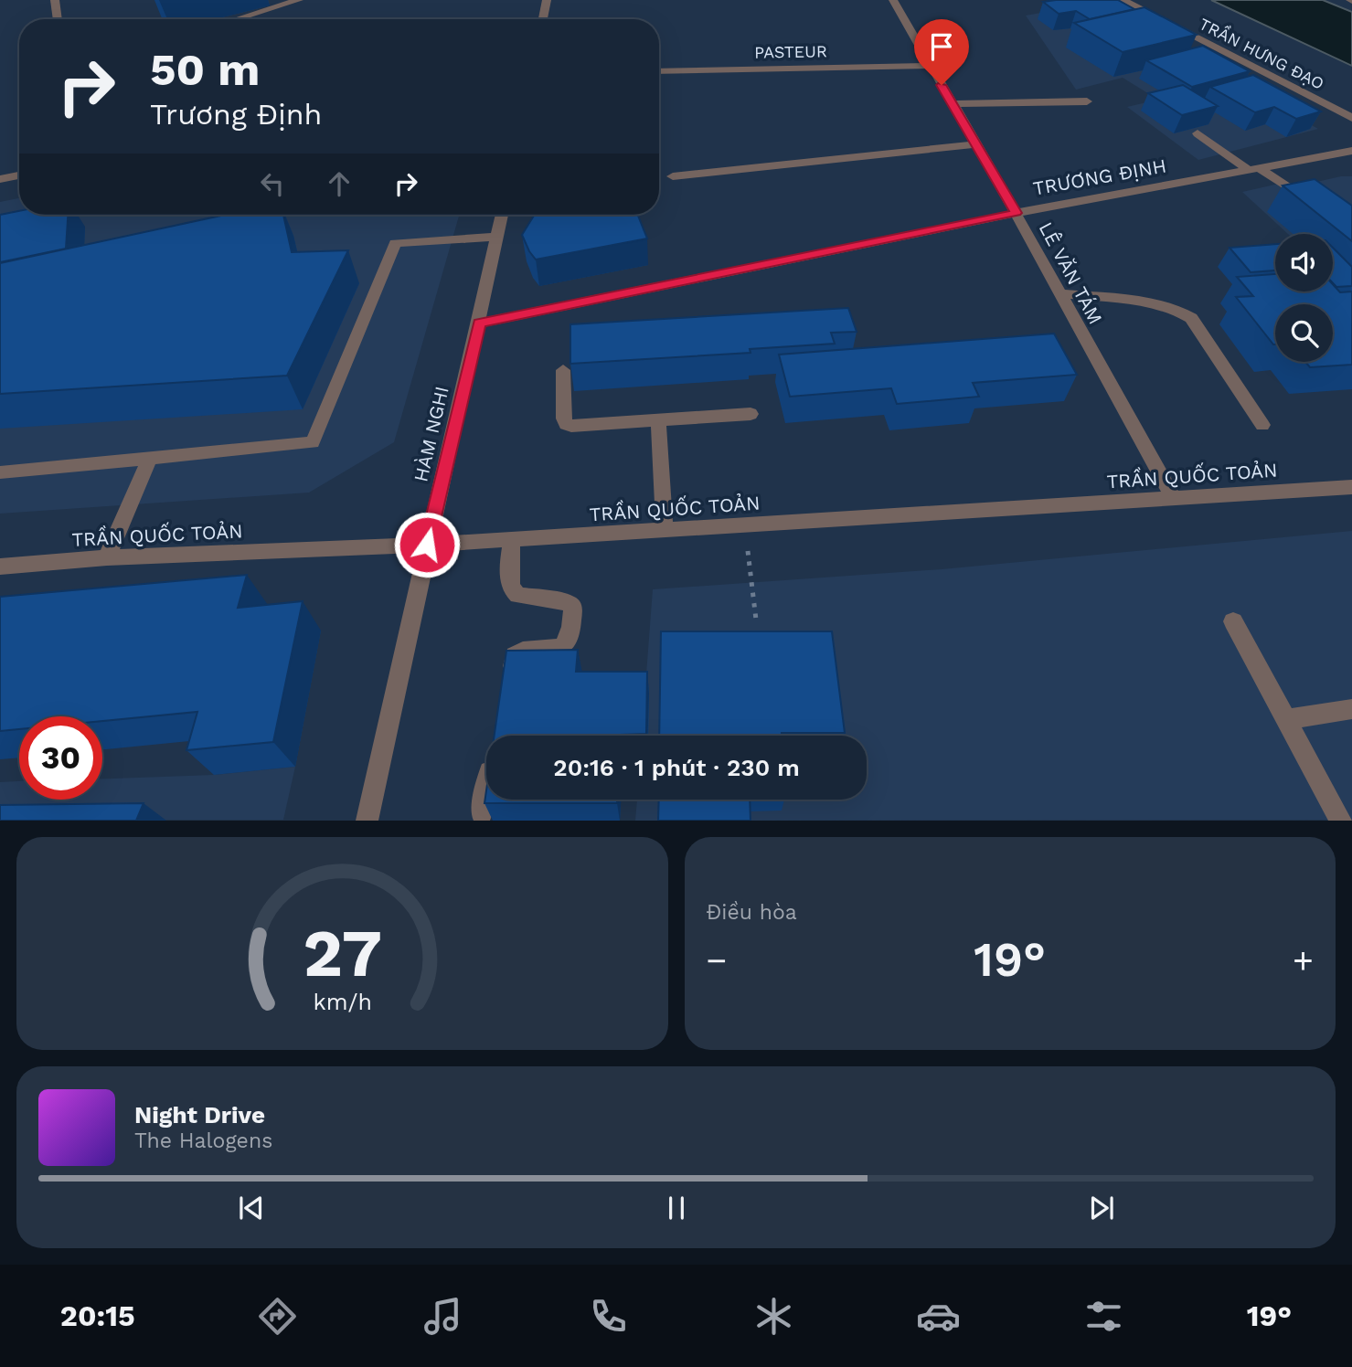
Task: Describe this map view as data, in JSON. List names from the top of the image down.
{
  "streets": {
    "street": [
      "PASTEUR",
      "TRẦN HƯNG ĐẠO",
      "TRƯƠNG ĐỊNH",
      "LÊ VĂN TÁM",
      "HÀM NGHI",
      "TRẦN QUỐC TOẢN"
    ]
  },
  "crossings": [
    ["PASTEUR", "LÊ VĂN TÁM"],
    ["TRƯƠNG ĐỊNH", "LÊ VĂN TÁM"],
    ["TRƯƠNG ĐỊNH", "HÀM NGHI"],
    ["LÊ VĂN TÁM", "TRẦN QUỐC TOẢN"],
    ["HÀM NGHI", "TRẦN QUỐC TOẢN"]
  ],
  "page": {
    "turn": ["50 m", "Trương Định"],
    "limit": "30",
    "trip": "20:16 · 1 phút · 230 m",
    "tile": "Điều hòa",
    "heat": ["−", "19°", "+"],
    "song": ["Night Drive", "The Halogens"],
    "tabs": ["20:15", "19°"],
    "gauge": ["27", "km/h"]
  }
}
